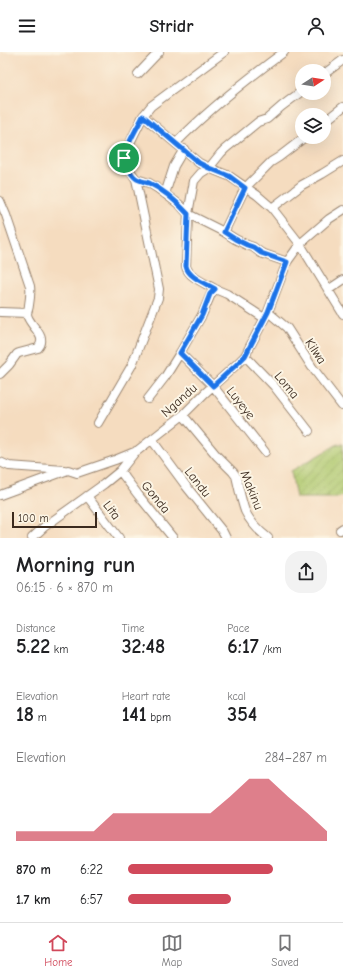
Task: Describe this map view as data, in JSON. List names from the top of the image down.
{
  "streets": {
    "street": [
      "Kilwa",
      "Loma",
      "Ngandu",
      "Luyeye",
      "Landu",
      "Makinu",
      "Gonda",
      "Lita"
    ]
  },
  "crossings": [
    ["Kilwa", "Ngandu"],
    ["Loma", "Ngandu"],
    ["Ngandu", "Luyeye"],
    ["Ngandu", "Landu"],
    ["Ngandu", "Makinu"]
  ],
  "scale_bar": "100 m",
  "north": "right",
  "page": {
    "header": "Stridr",
    "scale": "100 m",
    "heading": ["Morning run", "06:15 · 6 × 870 m"],
    "stats": [
      ["Distance", "5.22 km"],
      ["Time", "32:48"],
      ["Pace", "6:17 /km"],
      ["Elevation", "18 m"],
      ["Heart rate", "141 bpm"],
      ["kcal", "354"]
    ],
    "chart": ["Elevation", "284–287 m"],
    "list": [
      {
        "name": "870 m",
        "note": "6:22"
      },
      {
        "name": "1.7 km",
        "note": "6:57"
      }
    ],
    "tabs": ["Home", "Map", "Saved"]
  }
}
